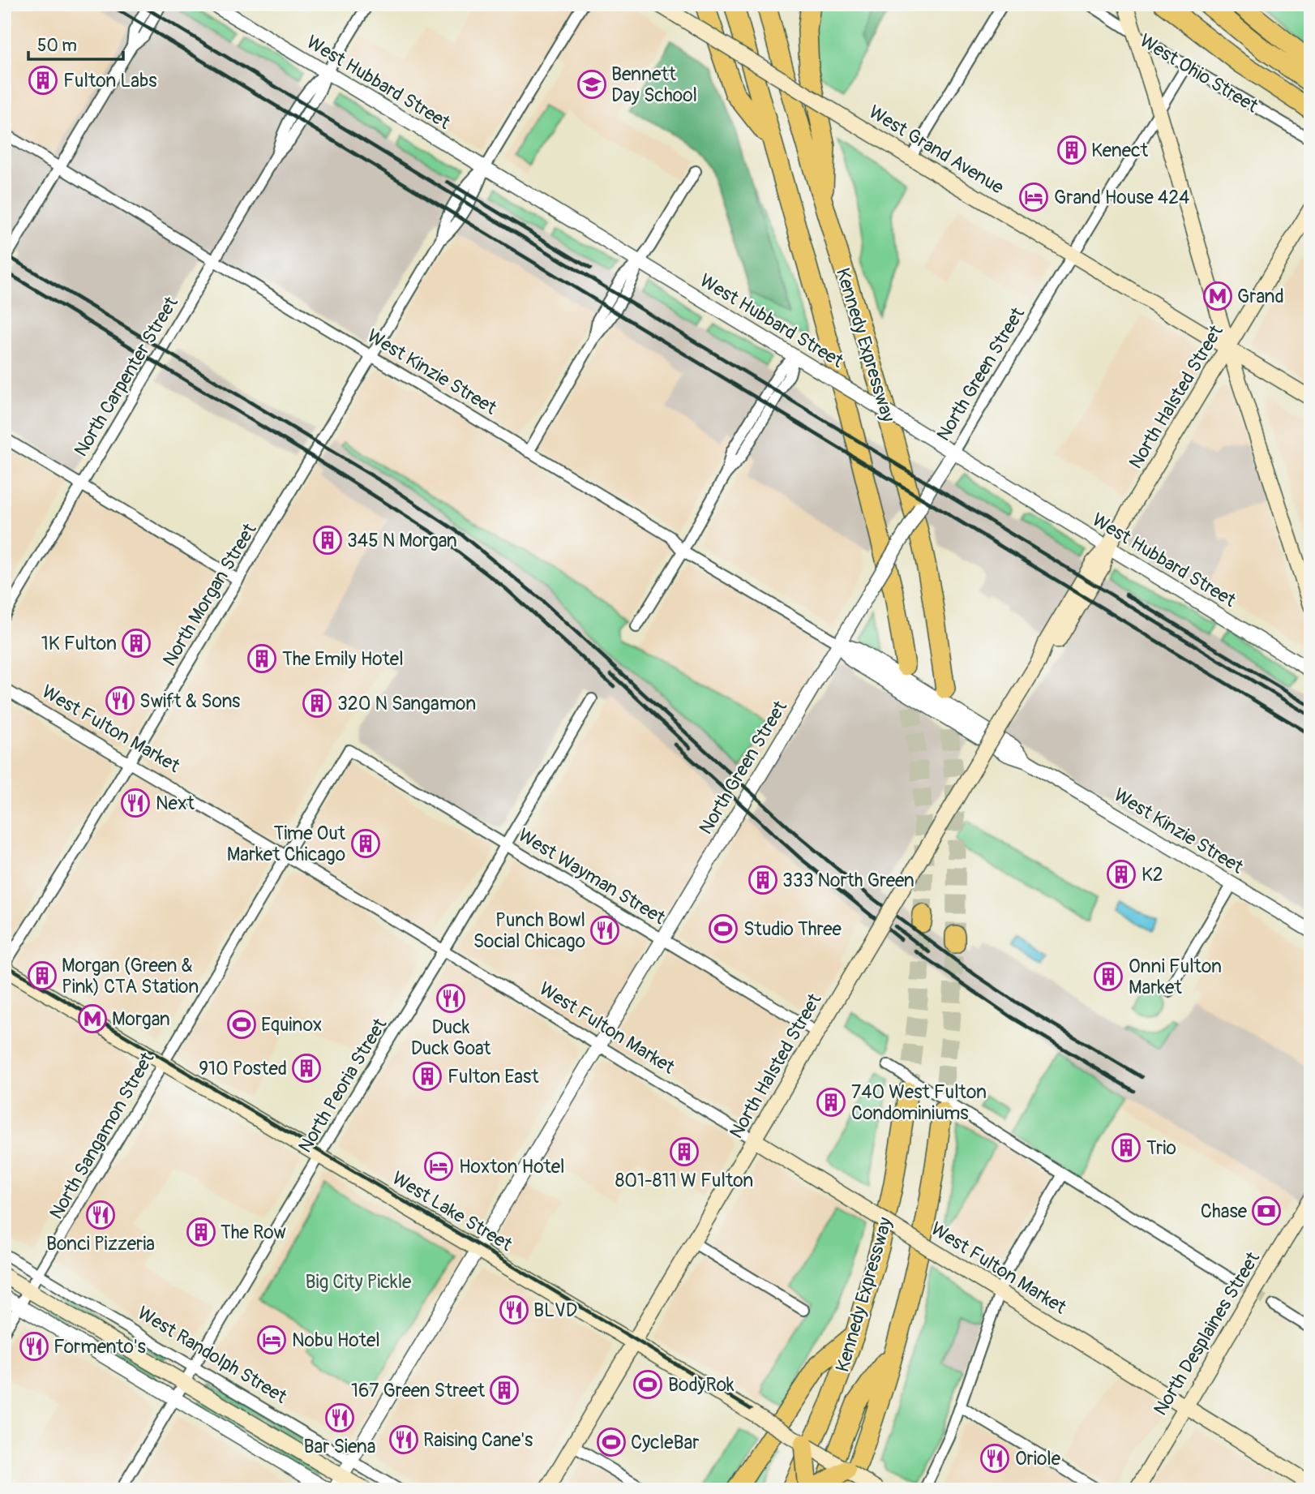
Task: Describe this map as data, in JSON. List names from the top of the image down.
{
  "streets": {
    "highway": ["West Ohio Street", "Kennedy Expressway"],
    "main road": [
      "West Grand Avenue",
      "North Halsted Street",
      "West Fulton Market",
      "West Lake Street",
      "North Desplaines Street",
      "West Randolph Street"
    ],
    "street": [
      "West Hubbard Street",
      "West Kinzie Street",
      "North Green Street",
      "North Carpenter Street",
      "North Morgan Street",
      "West Wayman Street",
      "North Peoria Street",
      "North Sangamon Street"
    ]
  },
  "crossings": [
    ["West Ohio Street", "North Green Street"],
    ["West Hubbard Street", "North Green Street"],
    ["West Hubbard Street", "North Carpenter Street"],
    ["West Hubbard Street", "North Halsted Street"],
    ["West Hubbard Street", "North Morgan Street"],
    ["West Grand Avenue", "North Green Street"],
    ["West Grand Avenue", "North Halsted Street"],
    ["West Kinzie Street", "North Green Street"],
    ["West Kinzie Street", "North Carpenter Street"],
    ["West Kinzie Street", "North Morgan Street"],
    ["North Green Street", "West Fulton Market"],
    ["North Green Street", "West Wayman Street"],
    ["North Green Street", "West Lake Street"],
    ["North Green Street", "West Randolph Street"],
    ["North Halsted Street", "West Fulton Market"],
    ["North Halsted Street", "West Wayman Street"],
    ["North Halsted Street", "West Lake Street"],
    ["North Morgan Street", "West Fulton Market"],
    ["North Morgan Street", "West Lake Street"],
    ["West Fulton Market", "North Peoria Street"],
    ["West Fulton Market", "North Sangamon Street"],
    ["West Fulton Market", "North Desplaines Street"],
    ["West Wayman Street", "North Peoria Street"],
    ["West Wayman Street", "North Sangamon Street"],
    ["North Peoria Street", "West Lake Street"],
    ["North Peoria Street", "West Randolph Street"],
    ["North Sangamon Street", "West Lake Street"],
    ["North Sangamon Street", "West Randolph Street"]
  ],
  "parks": ["Big City Pickle"],
  "places": {
    "building": [
      "Fulton Labs",
      "Kenect",
      "345 N Morgan",
      "1K Fulton",
      "The Emily Hotel",
      "320 N Sangamon",
      "Time Out Market Chicago",
      "K2",
      "333 North Green",
      "Morgan (Green & Pink) CTA Station",
      "Onni Fulton Market",
      "910 Posted",
      "Fulton East",
      "740 West Fulton Condominiums",
      "Trio",
      "801-811 W Fulton",
      "The Row",
      "167 Green Street"
    ],
    "school or university": ["Bennett Day School"],
    "hotel": ["Grand House 424", "Hoxton Hotel", "Nobu Hotel"],
    "metro station": ["Grand", "Morgan"],
    "restaurant": [
      "Swift & Sons",
      "Next",
      "Punch Bowl Social Chicago",
      "Duck Duck Goat",
      "Bonci Pizzeria",
      "BLVD",
      "Formento's",
      "Bar Siena",
      "Raising Cane's",
      "Oriole"
    ],
    "sports": [
      "Studio Three",
      "Equinox",
      "BodyRok",
      "CycleBar"
    ],
    "bank": ["Chase"]
  },
  "scale_bar": "50 m"
}
